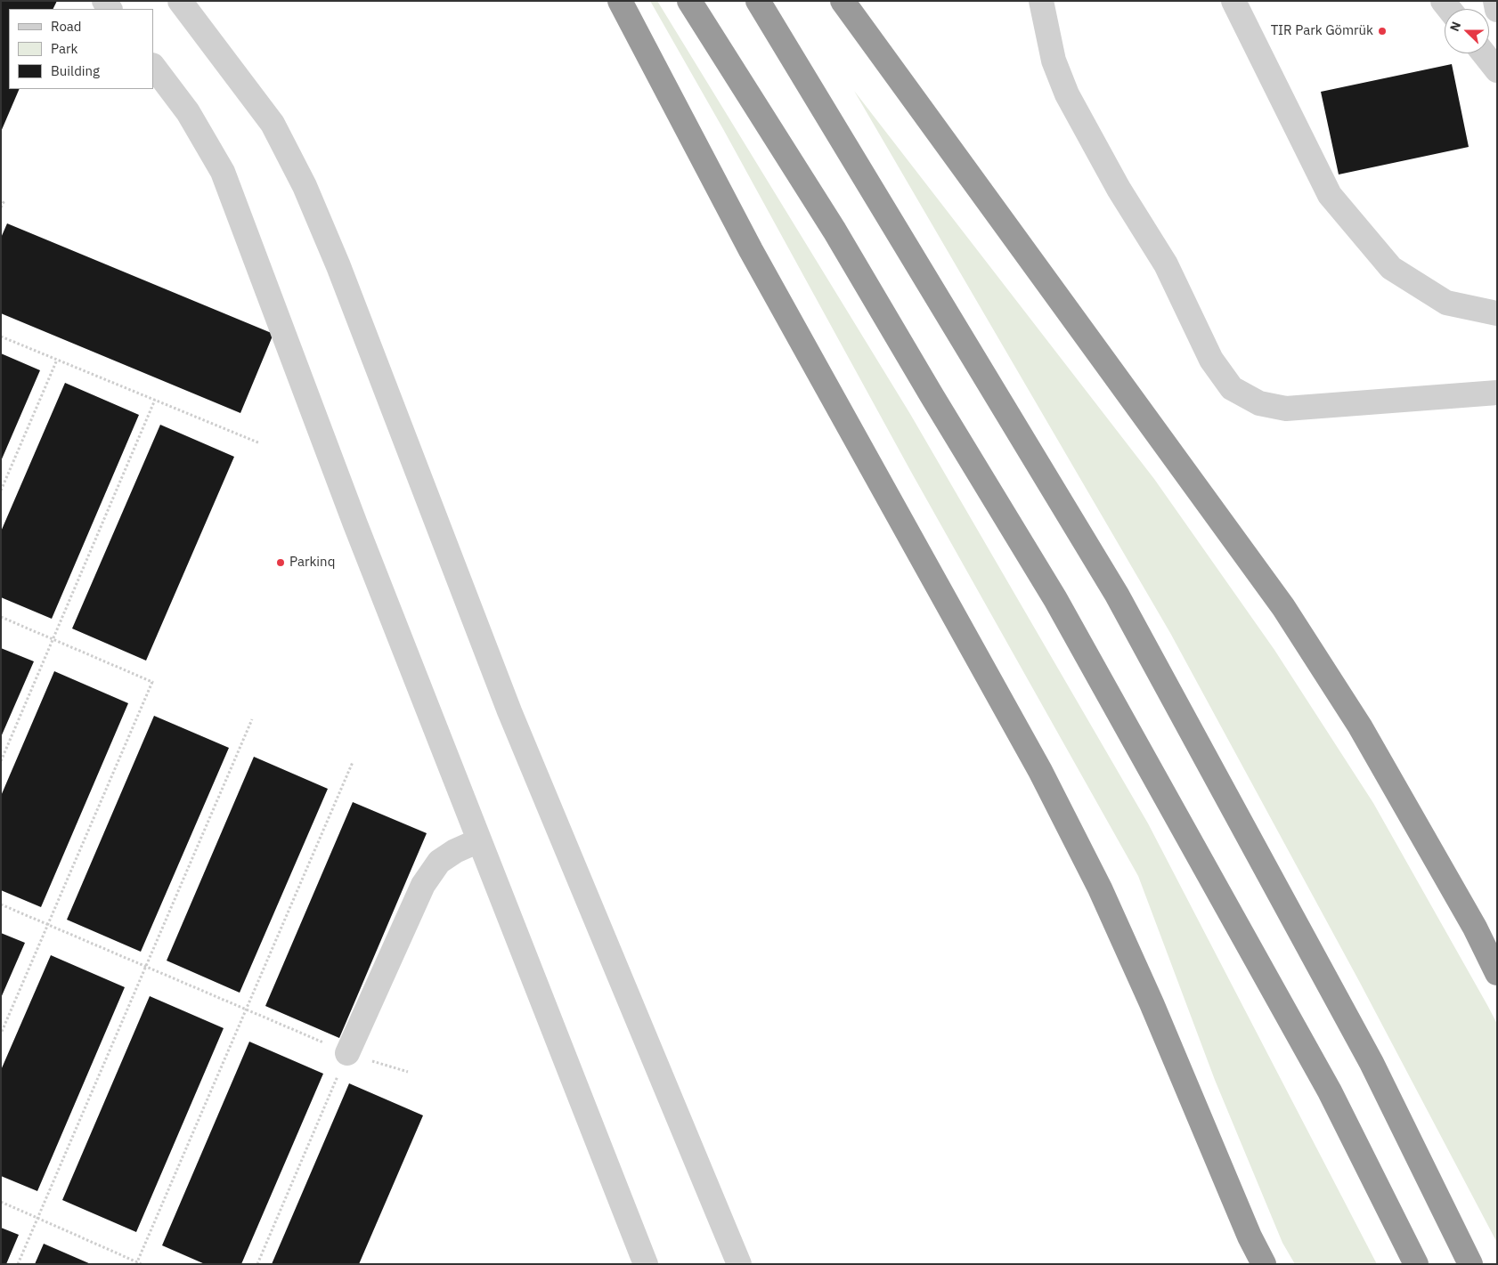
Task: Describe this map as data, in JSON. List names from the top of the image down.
{
  "places": ["TIR Park Gömrük", "Parkinq"],
  "legend": ["Road", "Park", "Building"],
  "north": "left"
}
